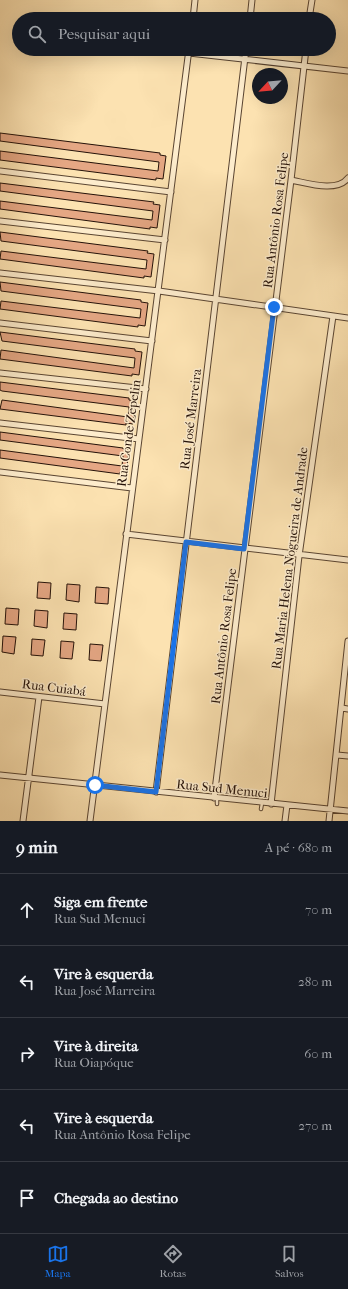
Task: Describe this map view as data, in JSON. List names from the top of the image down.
{
  "streets": {
    "street": [
      "Rua Antônio Rosa Felipe",
      "Rua José Marreira",
      "Rua Conde Zepelin",
      "Rua Maria Helena Nogueira de Andrade",
      "Rua Cuiabá",
      "Rua Sud Menuci"
    ]
  },
  "crossings": [
    ["Rua Antônio Rosa Felipe", "Rua Sud Menuci"],
    ["Rua José Marreira", "Rua Sud Menuci"],
    ["Rua Conde Zepelin", "Rua Cuiabá"],
    ["Rua Conde Zepelin", "Rua Sud Menuci"],
    ["Rua Maria Helena Nogueira de Andrade", "Rua Sud Menuci"]
  ],
  "north": "bottom left",
  "page": {
    "search": "Pesquisar aqui",
    "heading": ["9 min", "A pé · 680 m"],
    "list": [
      ["Siga em frente", "Rua Sud Menuci", "70 m"],
      ["Vire à esquerda", "Rua José Marreira", "280 m"],
      ["Vire à direita", "Rua Oiapóque", "60 m"],
      ["Vire à esquerda", "Rua Antônio Rosa Felipe", "270 m"],
      "Chegada ao destino"
    ],
    "nav": ["Mapa", "Rotas", "Salvos"]
  }
}
